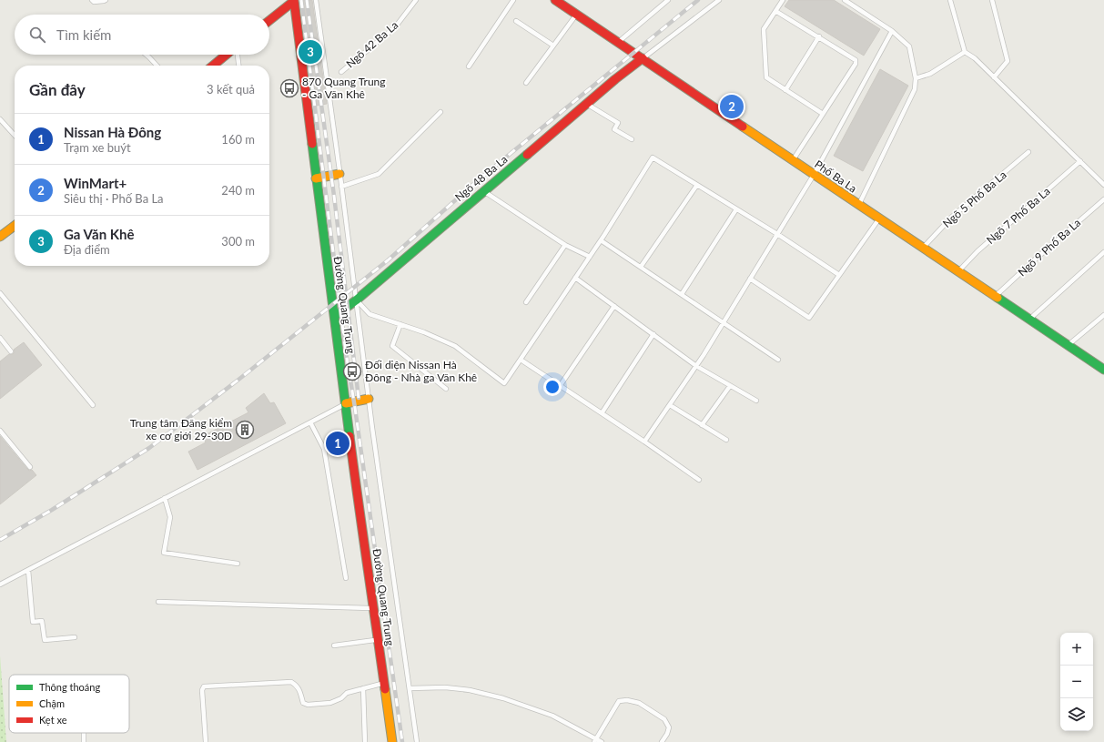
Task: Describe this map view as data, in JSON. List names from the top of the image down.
{
  "streets": {
    "main road": ["Phố Ba La", "Ngõ 48 Ba La", "Đường Quang Trung"],
    "lane": [
      "Ngõ 42 Ba La",
      "Ngõ 5 Phố Ba La",
      "Ngõ 7 Phố Ba La",
      "Ngõ 9 Phố Ba La"
    ]
  },
  "crossings": [
    ["Phố Ba La", "Ngõ 48 Ba La"],
    ["Phố Ba La", "Ngõ 5 Phố Ba La"],
    ["Phố Ba La", "Ngõ 7 Phố Ba La"],
    ["Phố Ba La", "Ngõ 9 Phố Ba La"],
    ["Ngõ 48 Ba La", "Đường Quang Trung"]
  ],
  "places": {
    "bus stop": ["870 Quang Trung - Ga Văn Khê", "Đối diện Nissan Hà Đông - Nhà ga Văn Khê"],
    "building": ["Trung tâm Đăng kiểm xe cơ giới 29-30D"]
  },
  "legend": ["Thông thoáng", "Chậm", "Kẹt xe"],
  "page": {
    "search": "Tìm kiếm",
    "pins": ["3", "2", "1"],
    "heading": ["Gần đây", "3 kết quả"],
    "list": [
      {
        "mark": "1",
        "name": "Nissan Hà Đông",
        "note": "Trạm xe buýt",
        "value": "160 m"
      },
      {
        "mark": "2",
        "name": "WinMart+",
        "note": "Siêu thị · Phố Ba La",
        "value": "240 m"
      },
      {
        "mark": "3",
        "name": "Ga Văn Khê",
        "note": "Địa điểm",
        "value": "300 m"
      }
    ],
    "map_buttons": ["+", "−"]
  }
}
